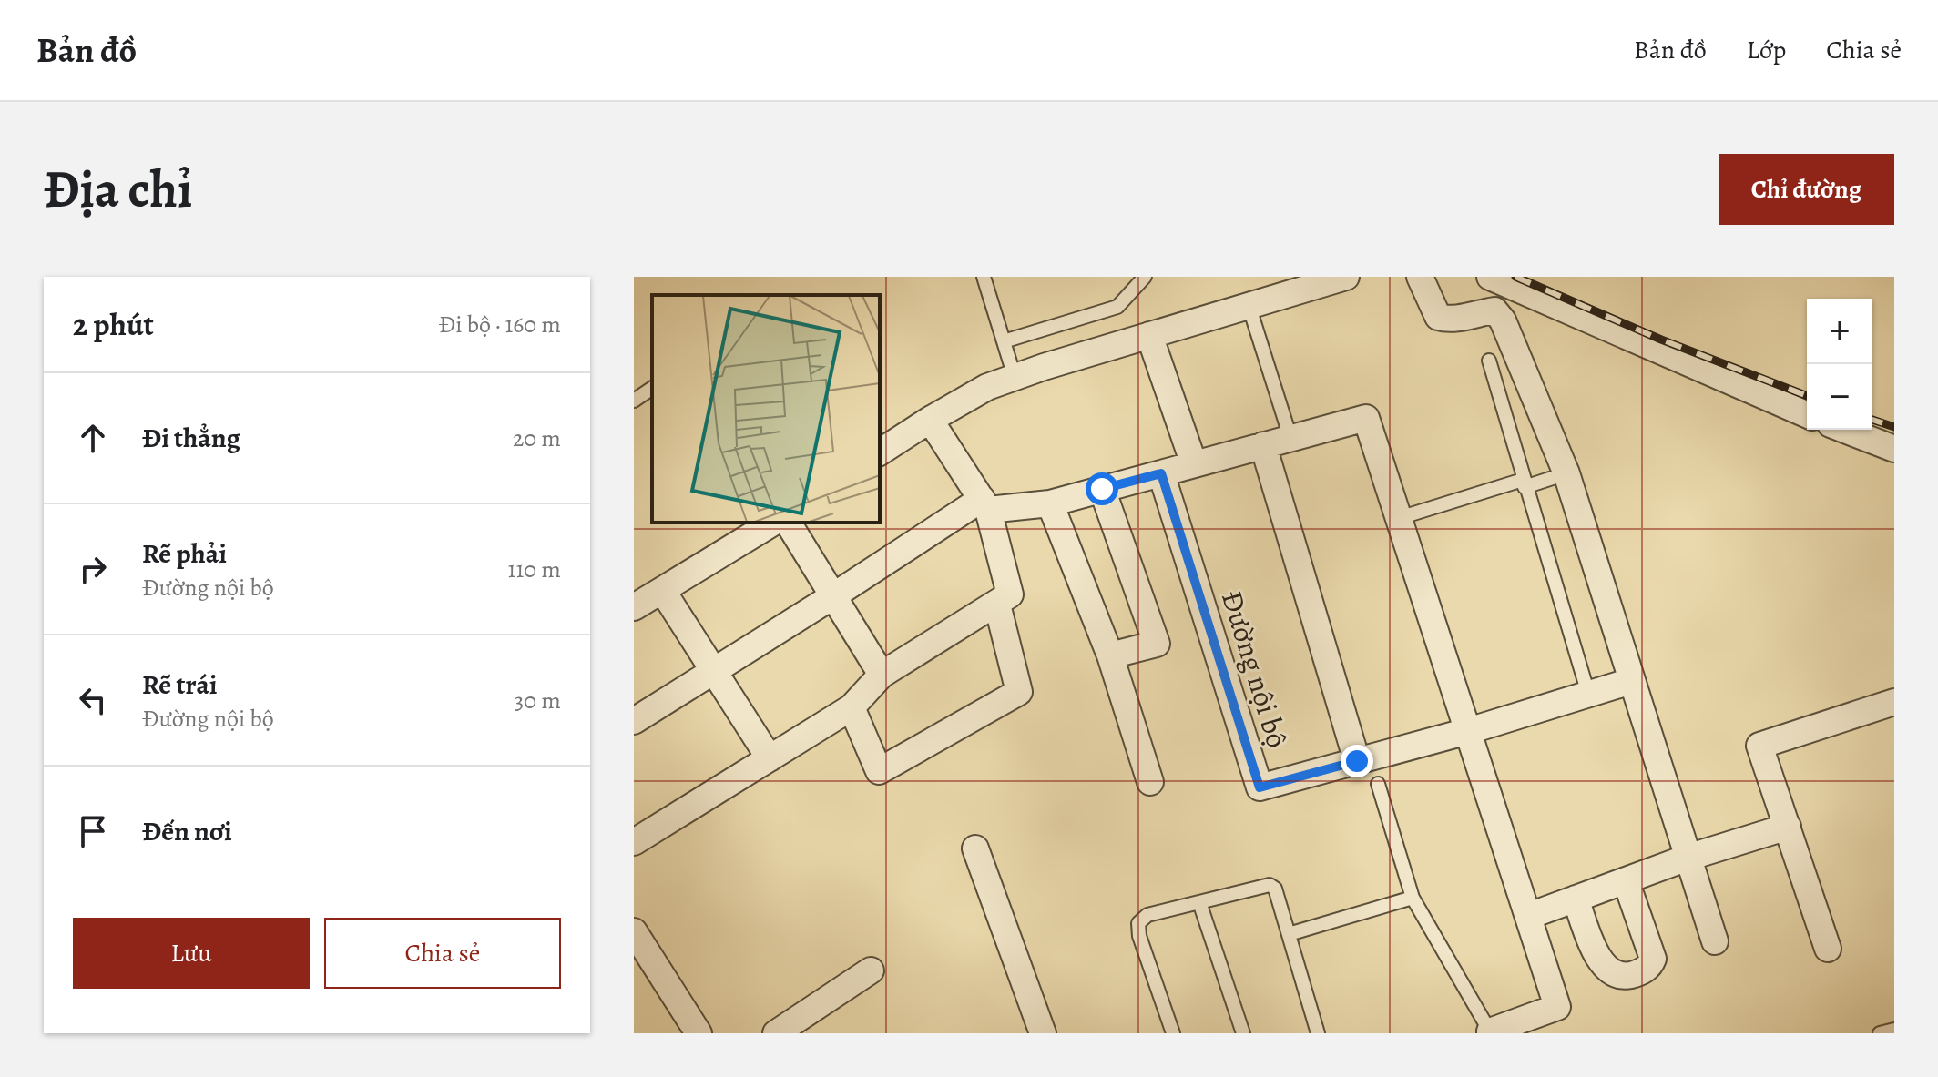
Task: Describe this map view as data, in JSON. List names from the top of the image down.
{
  "streets": {
    "street": ["Đường nội bộ"]
  },
  "page": {
    "header": "Bản đồ",
    "nav": ["Bản đồ", "Lớp", "Chia sẻ"],
    "buttons": [
      "Chỉ đường",
      ["Lưu", "Chia sẻ"]
    ],
    "title": "Địa chỉ",
    "heading": ["2 phút", "Đi bộ · 160 m"],
    "map_buttons": ["+", "−"],
    "list": [
      ["Đi thẳng", "20 m"],
      ["Rẽ phải", "Đường nội bộ", "110 m"],
      ["Rẽ trái", "Đường nội bộ", "30 m"],
      "Đến nơi"
    ]
  }
}
